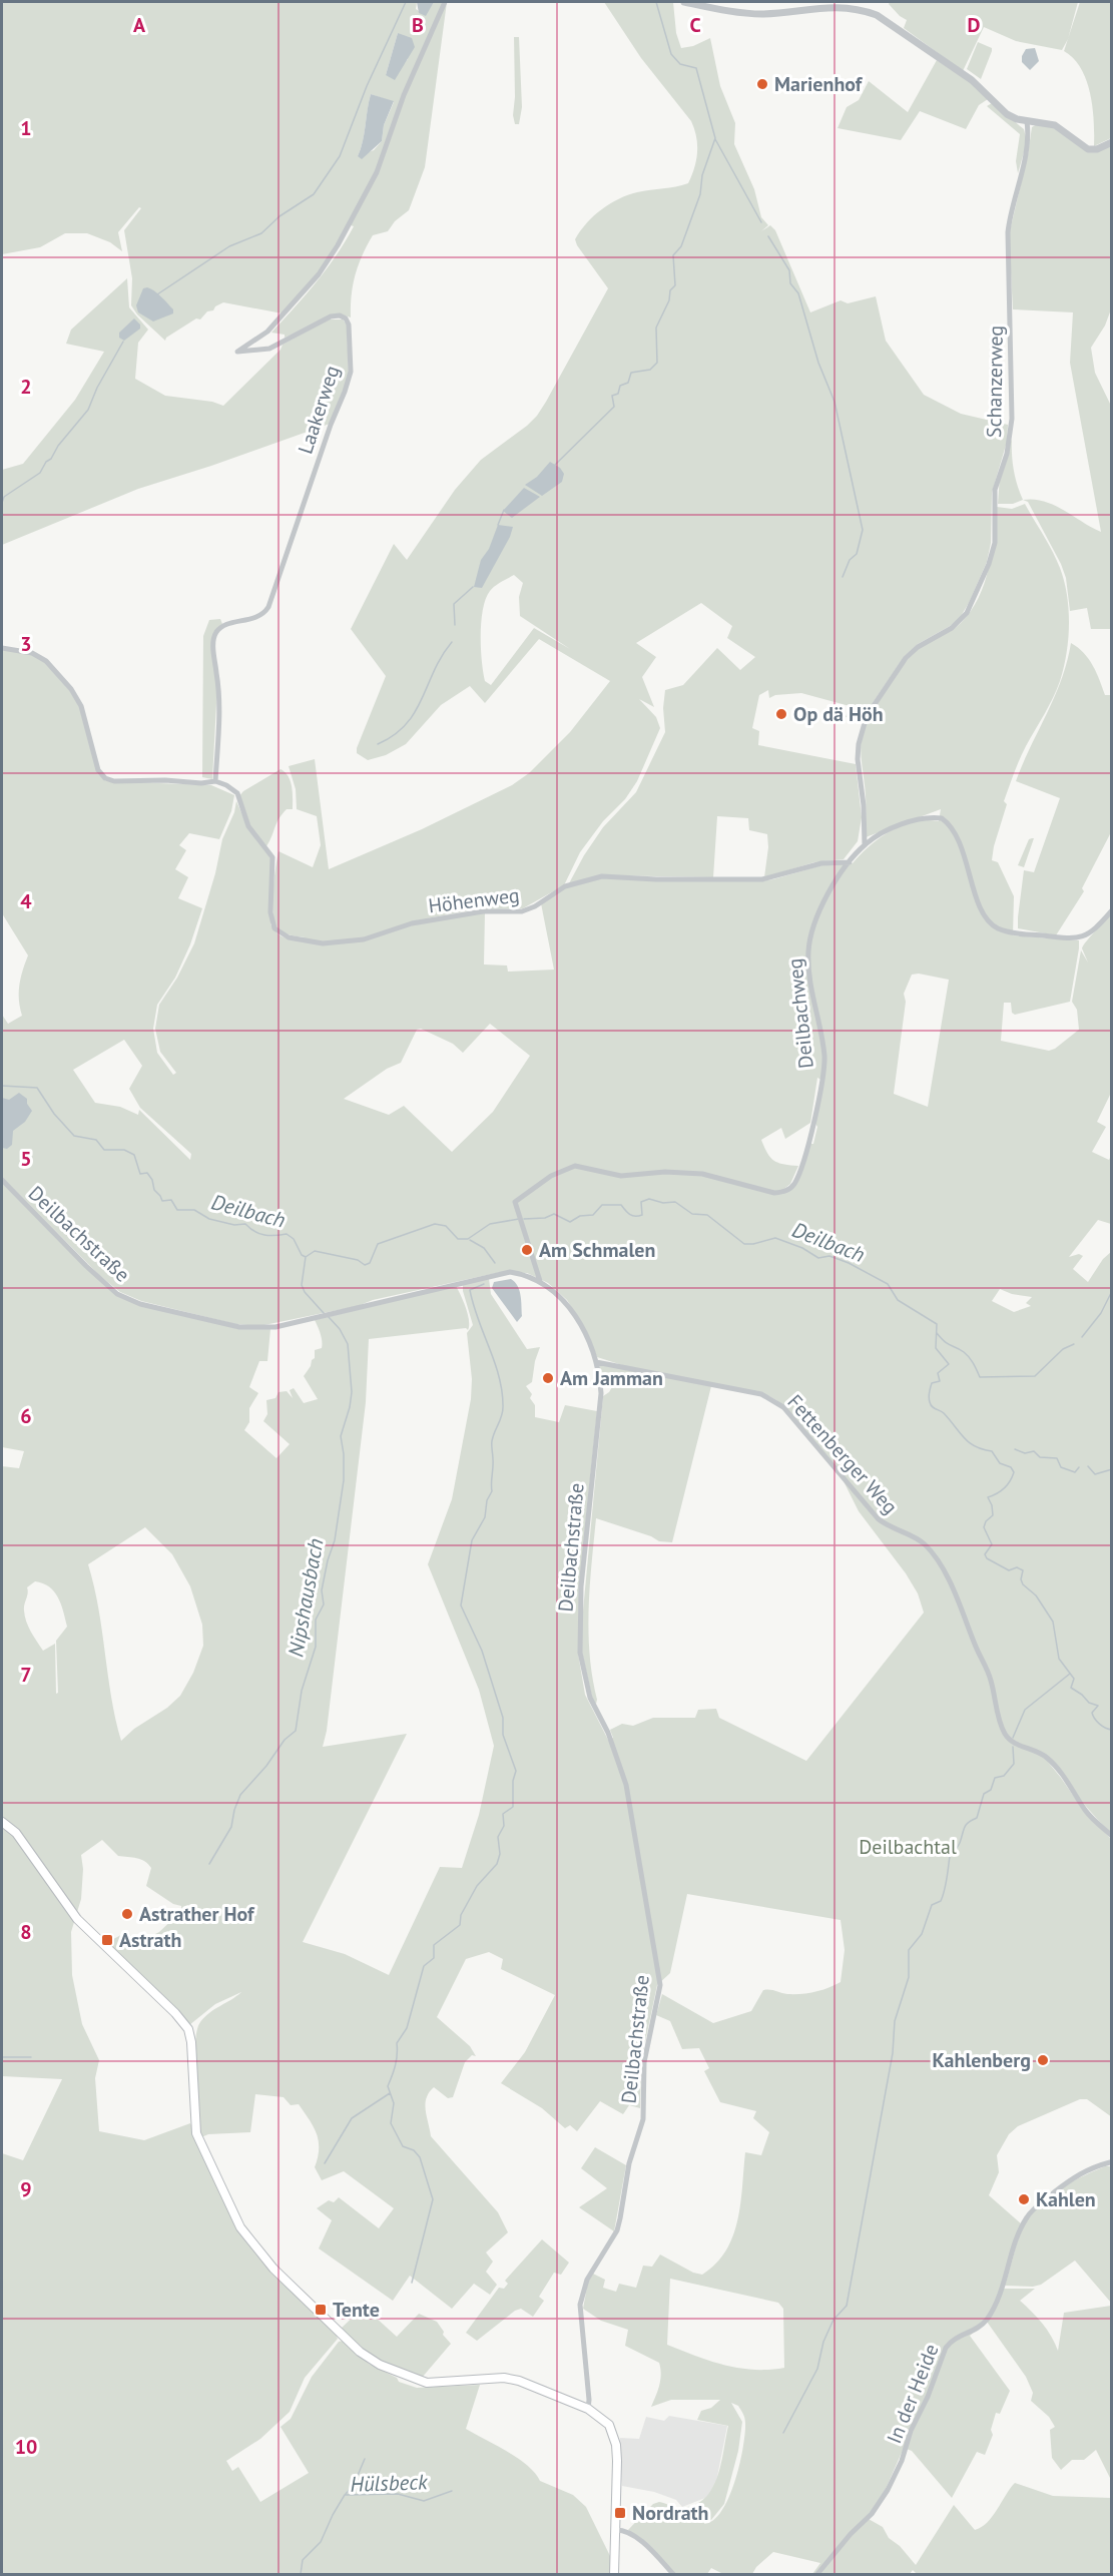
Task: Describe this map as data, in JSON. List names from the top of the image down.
{
  "streets": {
    "street": [
      "Schanzerweg",
      "Laakerweg",
      "Höhenweg",
      "Deilbachweg",
      "Deilbachstraße",
      "Fettenberger Weg",
      "In der Heide"
    ]
  },
  "crossings": [
    ["Laakerweg", "Höhenweg"],
    ["Höhenweg", "Deilbachweg"],
    ["Deilbachweg", "Deilbachstraße"],
    ["Deilbachstraße", "Fettenberger Weg"]
  ],
  "water": ["Deilbach", "Nipshausbach", "Hülsbeck"],
  "parks": ["Deilbachtal"],
  "places": {
    "other": [
      "Marienhof",
      "Op dä Höh",
      "Am Schmalen",
      "Am Jamman",
      "Astrather Hof",
      "Kahlenberg",
      "Kahlen"
    ],
    "transit": ["Astrath", "Tente", "Nordrath"]
  },
  "grid": {
    "columns": [
      "A",
      "B",
      "C",
      "D"
    ],
    "rows": [
      "1",
      "2",
      "3",
      "4",
      "5",
      "6",
      "7",
      "8",
      "9",
      "10"
    ]
  }
}
